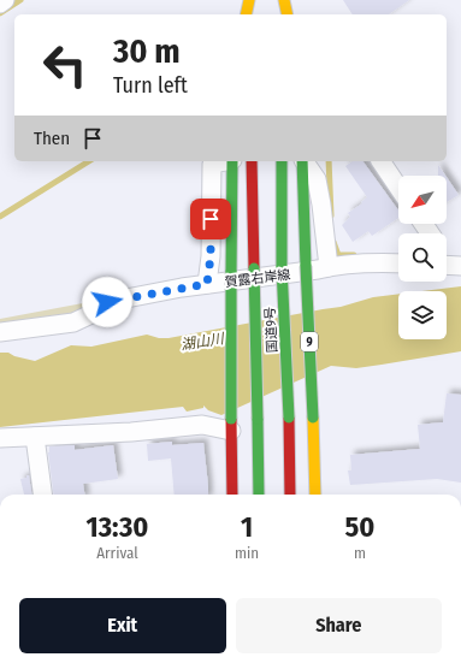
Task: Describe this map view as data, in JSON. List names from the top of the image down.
{
  "streets": {
    "main road": ["国道9号", "9"],
    "street": ["賀露右岸線"]
  },
  "water": ["湖山川"],
  "north": "bottom left",
  "page": {
    "turn": ["30 m", "Turn left"],
    "then": "Then",
    "eta": [
      "13:30",
      "Arrival",
      "1",
      "min",
      "50",
      "m"
    ],
    "buttons": ["Exit", "Share"]
  }
}
